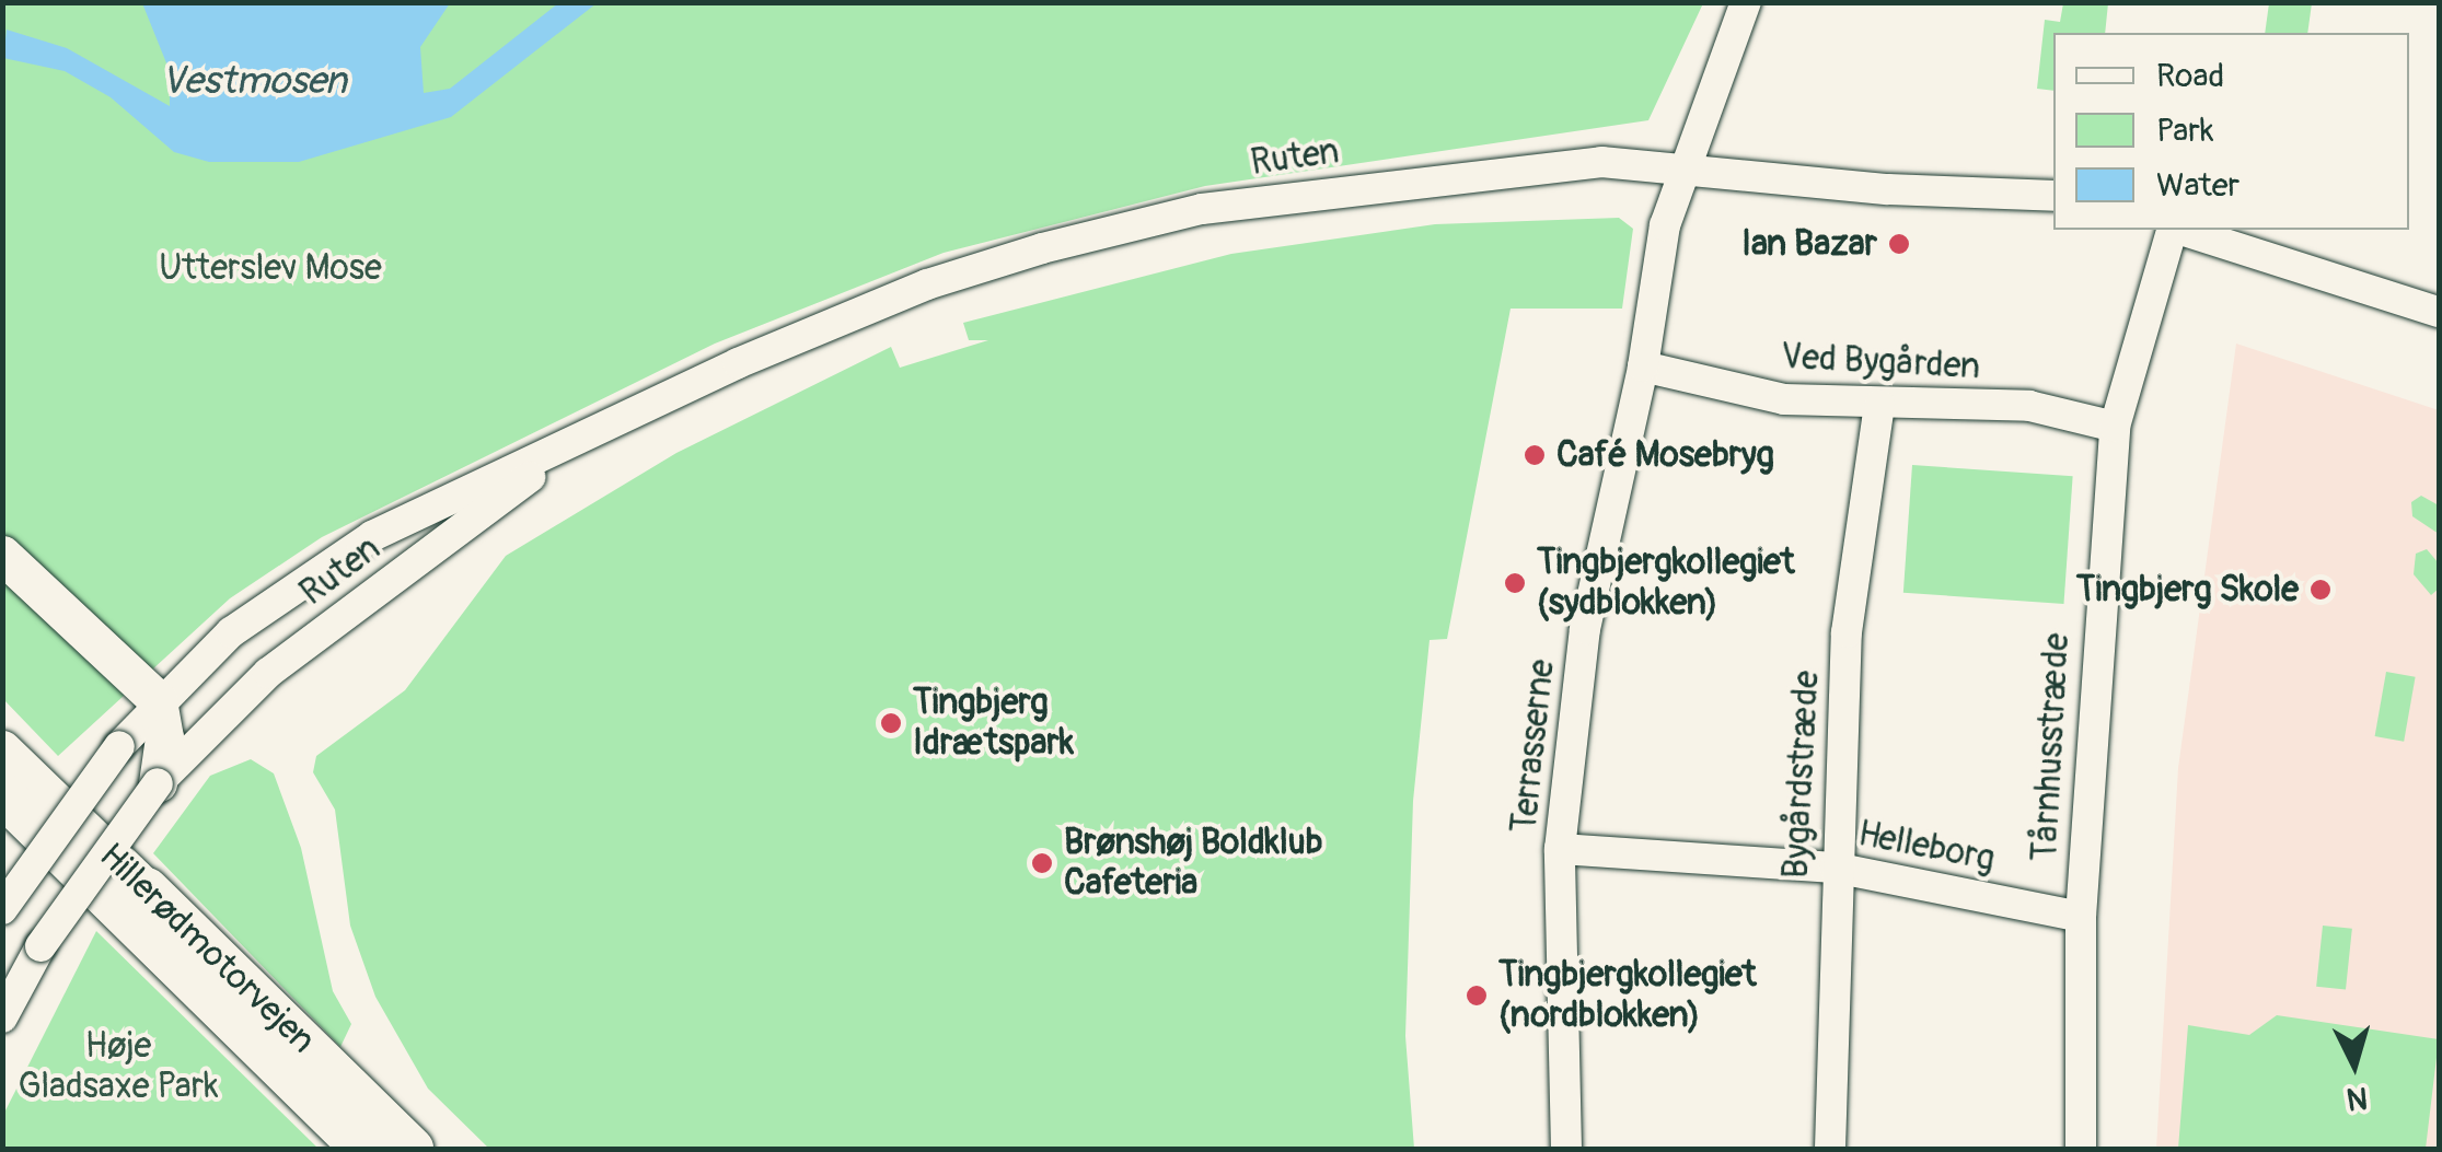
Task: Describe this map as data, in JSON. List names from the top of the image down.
{
  "streets": {
    "highway": ["Hillerødmotorvejen"],
    "street": [
      "Ruten",
      "Ved Bygården",
      "Terrasserne",
      "Tårnhusstræde",
      "Bygårdstræde",
      "Helleborg"
    ]
  },
  "crossings": [
    ["Ruten", "Terrasserne"],
    ["Ved Bygården", "Terrasserne"],
    ["Ved Bygården", "Tårnhusstræde"],
    ["Ved Bygården", "Bygårdstræde"],
    ["Terrasserne", "Helleborg"],
    ["Tårnhusstræde", "Helleborg"],
    ["Bygårdstræde", "Helleborg"]
  ],
  "water": ["Vestmosen"],
  "parks": ["Utterslev Mose", "Høje Gladsaxe Park"],
  "places": [
    "Ian Bazar",
    "Café Mosebryg",
    "Tingbjergkollegiet (sydblokken)",
    "Tingbjerg Skole",
    "Tingbjerg Idrætspark",
    "Brønshøj Boldklub Cafeteria",
    "Tingbjergkollegiet (nordblokken)"
  ],
  "legend": ["Road", "Park", "Water"],
  "north": "bottom"
}
